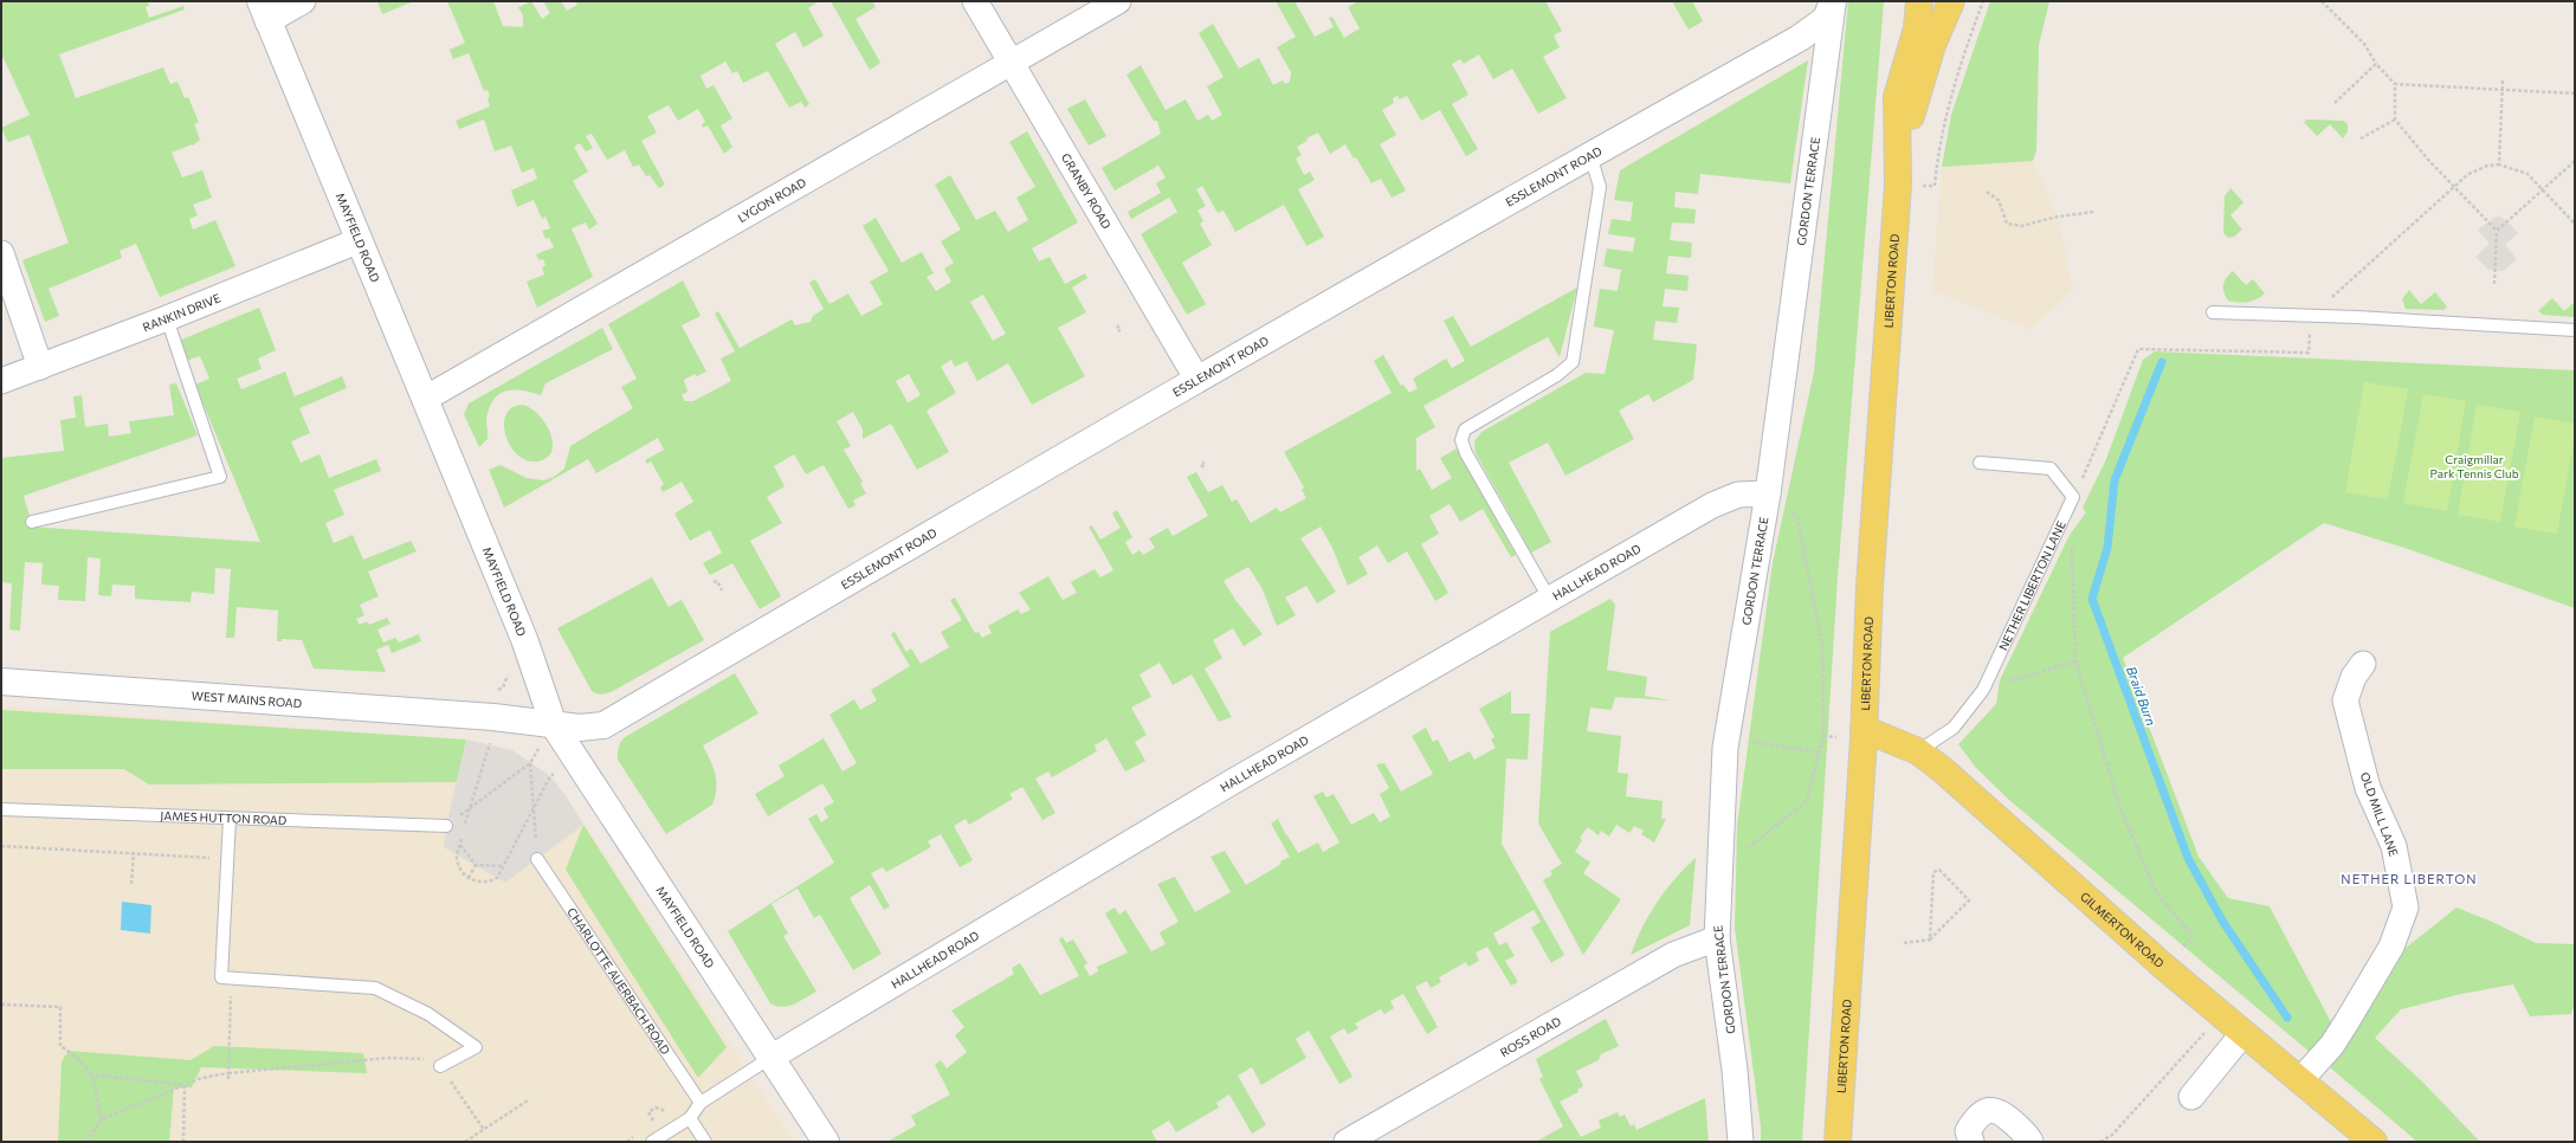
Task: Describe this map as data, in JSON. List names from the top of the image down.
{
  "streets": {
    "main road": ["LIBERTON ROAD", "GILMERTON ROAD"],
    "street": [
      "ESSLEMONT ROAD",
      "GRANBY ROAD",
      "GORDON TERRACE",
      "LYGON ROAD",
      "MAYFIELD ROAD",
      "RANKIN DRIVE",
      "HALLHEAD ROAD",
      "WEST MAINS ROAD",
      "OLD MILL LANE",
      "ROSS ROAD"
    ],
    "lane": ["NETHER LIBERTON LANE", "JAMES HUTTON ROAD", "CHARLOTTE AUERBACH ROAD"]
  },
  "crossings": [
    ["ESSLEMONT ROAD", "GRANBY ROAD"],
    ["ESSLEMONT ROAD", "GORDON TERRACE"],
    ["ESSLEMONT ROAD", "MAYFIELD ROAD"],
    ["ESSLEMONT ROAD", "WEST MAINS ROAD"],
    ["GRANBY ROAD", "LYGON ROAD"],
    ["GORDON TERRACE", "HALLHEAD ROAD"],
    ["GORDON TERRACE", "ROSS ROAD"],
    ["LYGON ROAD", "MAYFIELD ROAD"],
    ["MAYFIELD ROAD", "RANKIN DRIVE"],
    ["MAYFIELD ROAD", "HALLHEAD ROAD"],
    ["MAYFIELD ROAD", "WEST MAINS ROAD"],
    ["LIBERTON ROAD", "GILMERTON ROAD"],
    ["NETHER LIBERTON LANE", "GILMERTON ROAD"],
    ["OLD MILL LANE", "GILMERTON ROAD"]
  ],
  "districts": ["NETHER LIBERTON"],
  "water": ["Braid Burn"],
  "parks": ["Craigmillar Park Tennis Club"]
}
